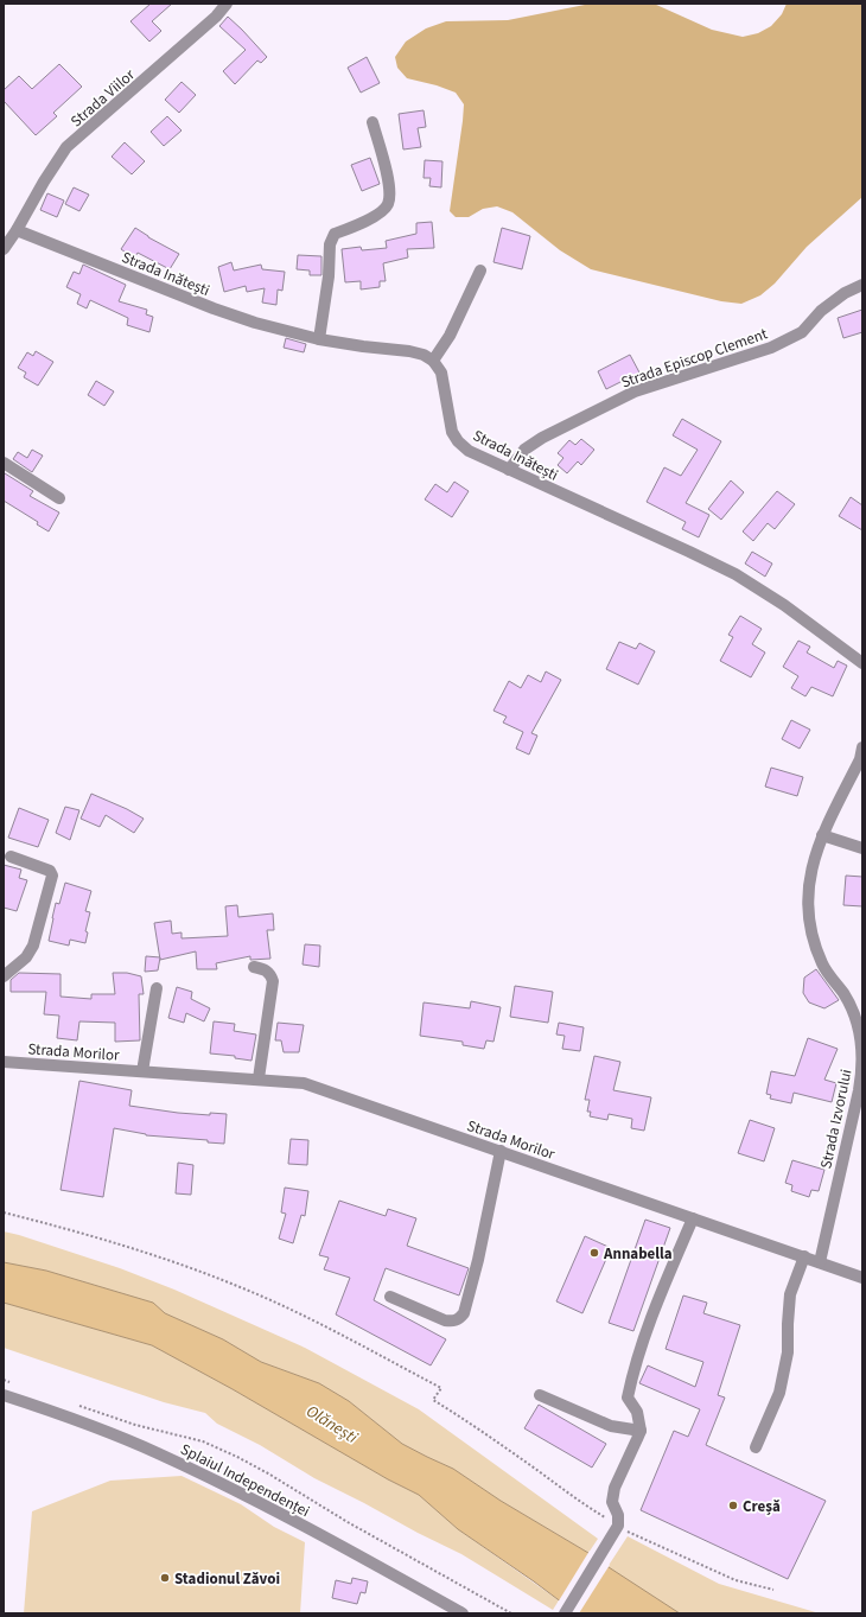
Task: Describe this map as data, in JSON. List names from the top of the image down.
{
  "streets": {
    "street": [
      "Strada Viilor",
      "Strada Inătești",
      "Strada Episcop Clement",
      "Strada Morilor",
      "Strada Izvorului",
      "Splaiul Independenței"
    ]
  },
  "crossings": [
    ["Strada Viilor", "Strada Inătești"],
    ["Strada Inătești", "Strada Episcop Clement"],
    ["Strada Morilor", "Strada Izvorului"]
  ],
  "water": ["Olănești"],
  "places": ["Annabella", "Creșă", "Stadionul Zăvoi"]
}
